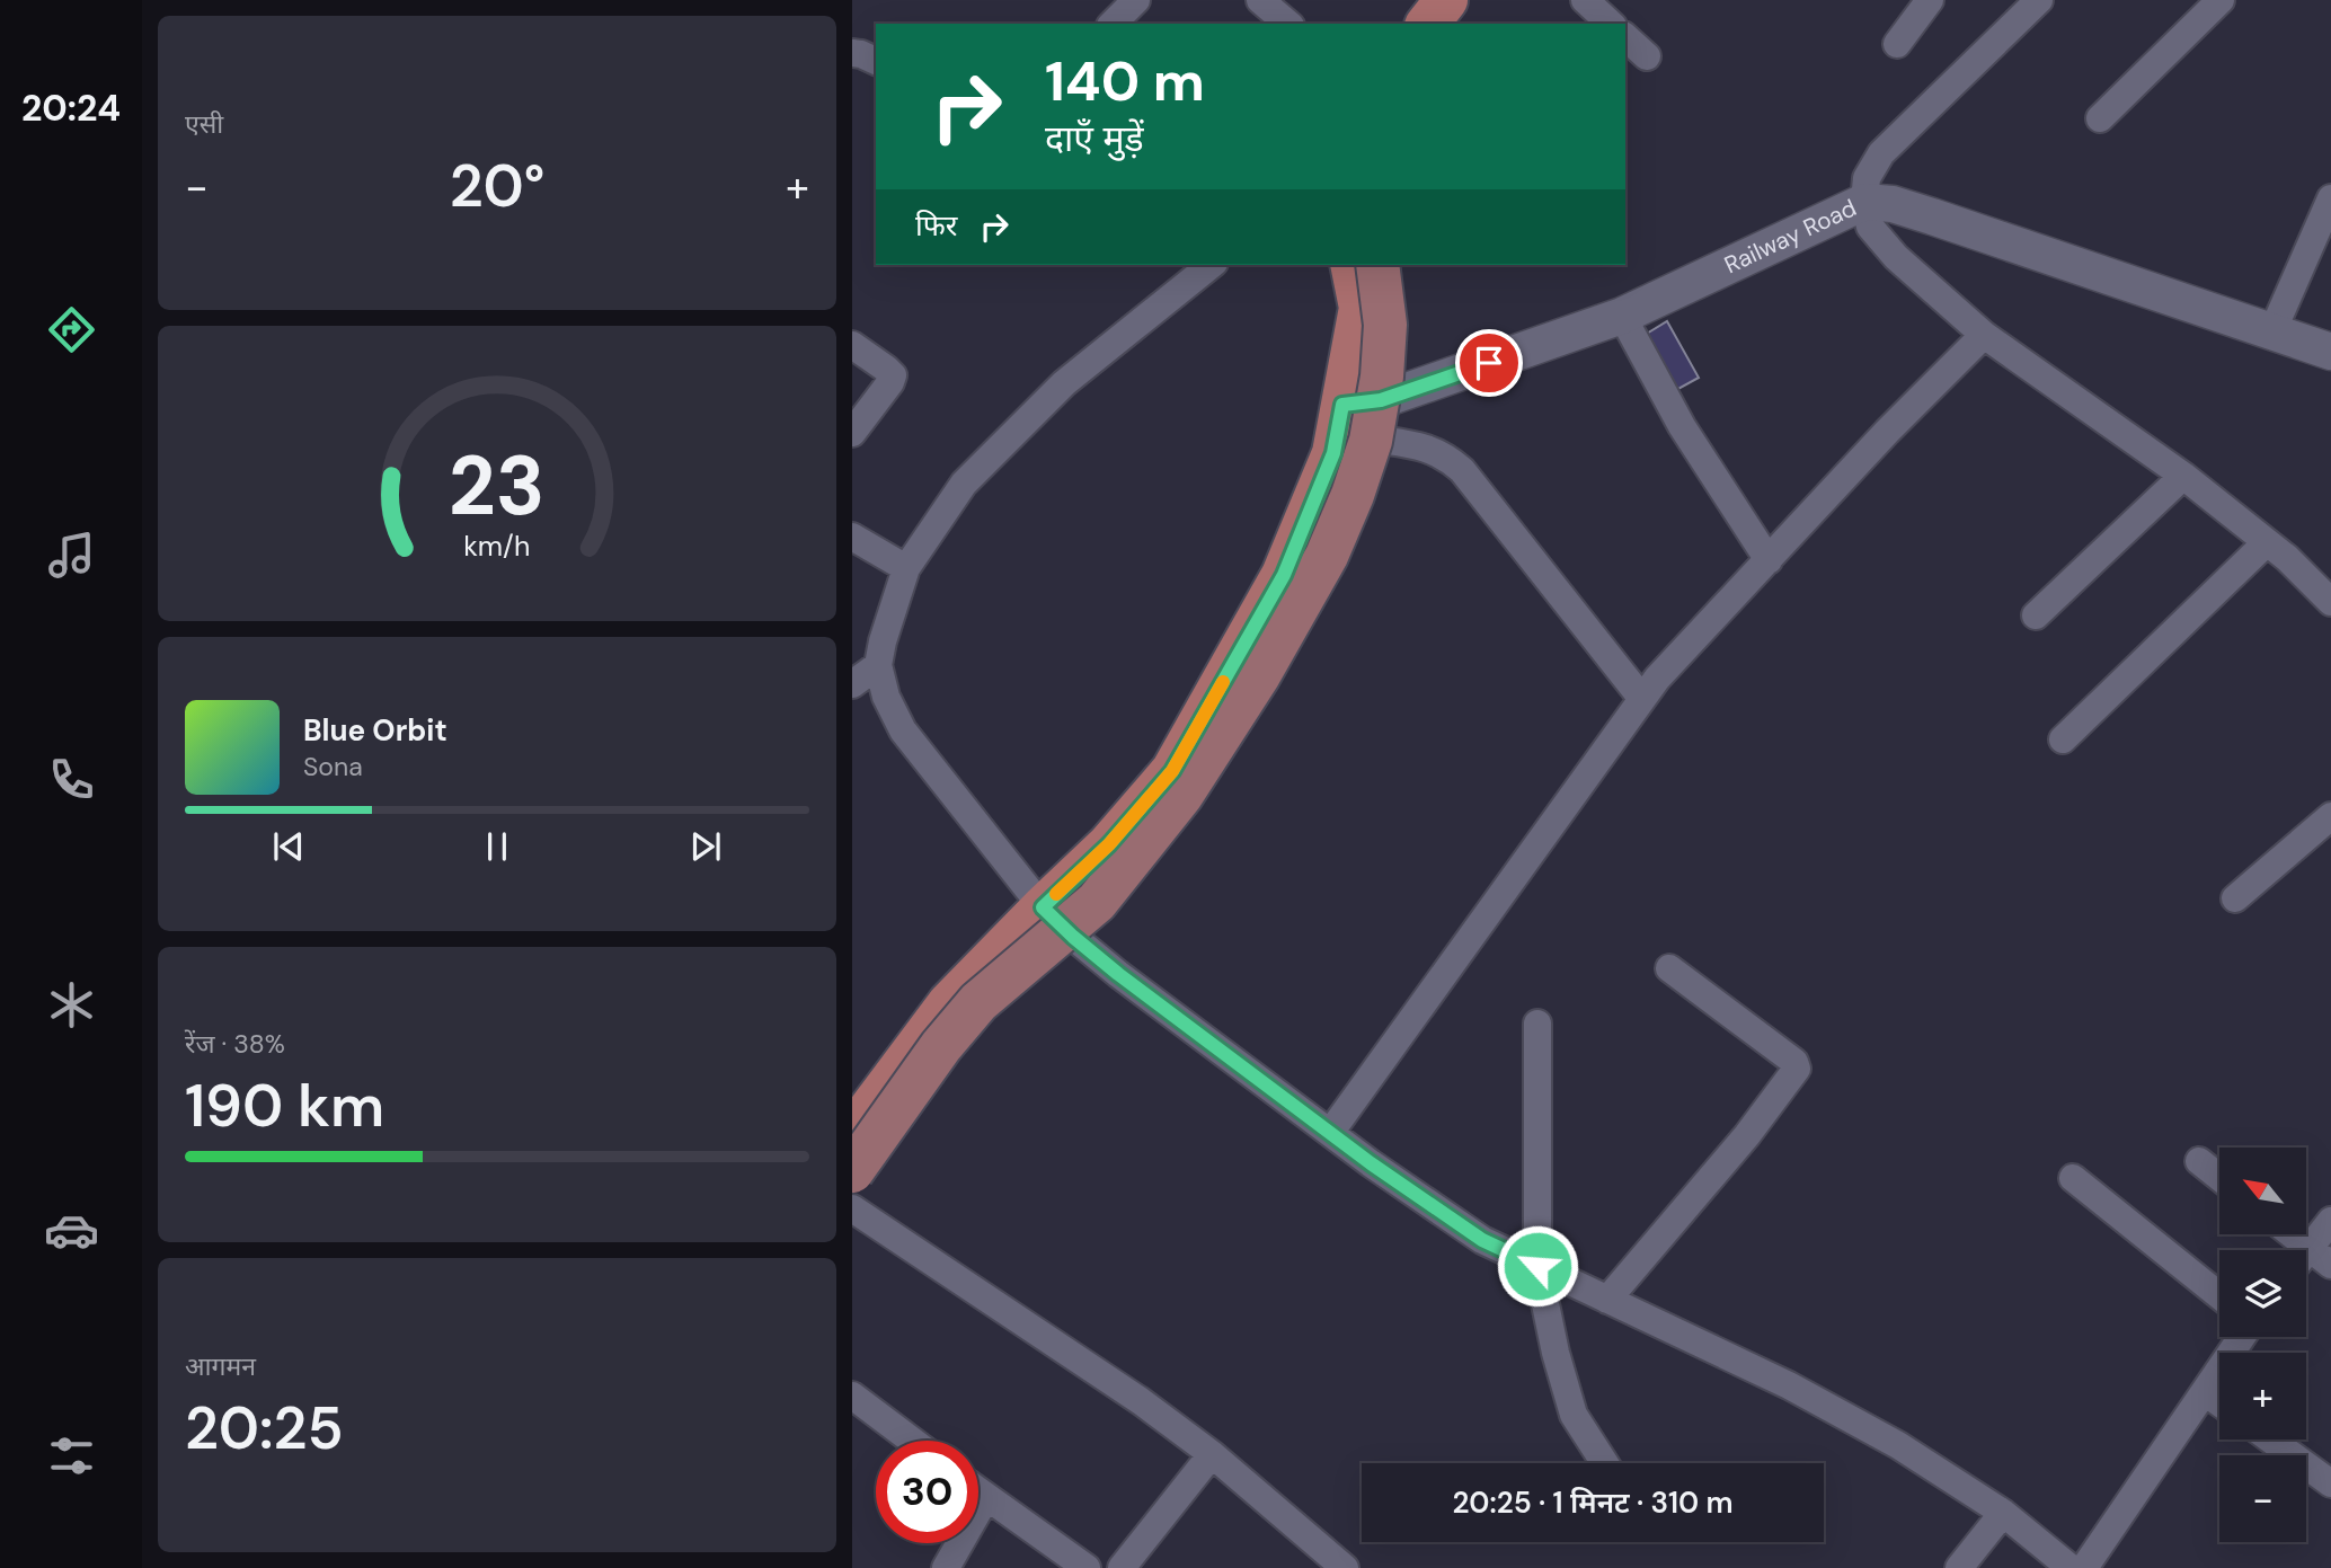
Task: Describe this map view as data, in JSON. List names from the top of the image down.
{
  "streets": {
    "street": ["Railway Road"]
  },
  "north": "top left",
  "page": {
    "tabs": "20:24",
    "tile": [
      "एसी",
      ["रेंज · 38%", "190 km"],
      ["आगमन", "20:25"]
    ],
    "turn": ["140 m", "दाएँ मुड़ें"],
    "heat": ["−", "20°", "+"],
    "then": "फिर",
    "song": ["Blue Orbit", "Sona"],
    "map_buttons": ["+", "−"],
    "limit": "30",
    "trip": "20:25 · 1 मिनट · 310 m",
    "gauge": ["23", "km/h"]
  }
}
